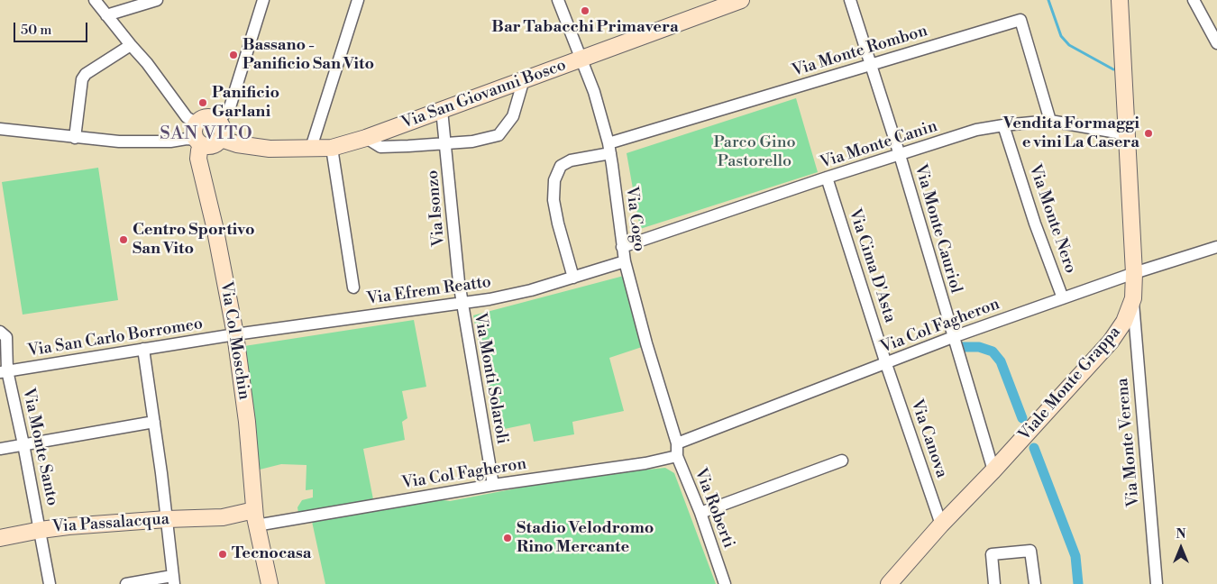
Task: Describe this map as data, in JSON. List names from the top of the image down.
{
  "streets": {
    "street": [
      "Via Monte Rombon",
      "Via San Giovanni Bosco",
      "Via Monte Canin",
      "Via Isonzo",
      "Via Cogo",
      "Via Monte Nero",
      "Via Monte Cauriol",
      "Via Cima D'Asta",
      "Via Efrem Reatto",
      "Via Col Fagheron",
      "Via San Carlo Borromeo",
      "Via Col Moschin",
      "Via Monti Solaroli",
      "Viale Monte Grappa",
      "Via Canova",
      "Via Monte Verena",
      "Via Monte Santo",
      "Via Roberti",
      "Via Passalacqua"
    ]
  },
  "crossings": [
    ["Via Monte Rombon", "Via Monte Canin"],
    ["Via Monte Rombon", "Via Cogo"],
    ["Via Monte Rombon", "Via Monte Cauriol"],
    ["Via Monte Rombon", "Via Efrem Reatto"],
    ["Via San Giovanni Bosco", "Via Isonzo"],
    ["Via San Giovanni Bosco", "Via Cogo"],
    ["Via San Giovanni Bosco", "Via Col Moschin"],
    ["Via Monte Canin", "Via Cogo"],
    ["Via Monte Canin", "Via Monte Nero"],
    ["Via Monte Canin", "Via Monte Cauriol"],
    ["Via Monte Canin", "Via Cima D'Asta"],
    ["Via Monte Canin", "Viale Monte Grappa"],
    ["Via Isonzo", "Via Efrem Reatto"],
    ["Via Isonzo", "Via Monti Solaroli"],
    ["Via Cogo", "Via Efrem Reatto"],
    ["Via Cogo", "Via Col Fagheron"],
    ["Via Cogo", "Via Roberti"],
    ["Via Monte Nero", "Via Col Fagheron"],
    ["Via Monte Cauriol", "Via Col Fagheron"],
    ["Via Monte Cauriol", "Viale Monte Grappa"],
    ["Via Cima D'Asta", "Via Col Fagheron"],
    ["Via Cima D'Asta", "Via Canova"],
    ["Via Efrem Reatto", "Via San Carlo Borromeo"],
    ["Via Efrem Reatto", "Via Col Moschin"],
    ["Via Efrem Reatto", "Via Monti Solaroli"],
    ["Via Col Fagheron", "Via Col Moschin"],
    ["Via Col Fagheron", "Via Monti Solaroli"],
    ["Via Col Fagheron", "Viale Monte Grappa"],
    ["Via Col Fagheron", "Via Canova"],
    ["Via Col Fagheron", "Via Roberti"],
    ["Via Col Fagheron", "Via Passalacqua"],
    ["Via San Carlo Borromeo", "Via Col Moschin"],
    ["Via San Carlo Borromeo", "Via Monte Santo"],
    ["Via Col Moschin", "Via Passalacqua"],
    ["Viale Monte Grappa", "Via Canova"],
    ["Viale Monte Grappa", "Via Monte Verena"],
    ["Via Monte Santo", "Via Passalacqua"]
  ],
  "districts": ["SAN VITO"],
  "parks": ["Parco Gino Pastorello"],
  "places": [
    "Bar Tabacchi Primavera",
    "Bassano - Panificio San Vito",
    "Panificio Garlani",
    "Vendita Formaggi e vini La Casera",
    "Centro Sportivo San Vito",
    "Stadio Velodromo Rino Mercante",
    "Tecnocasa"
  ],
  "scale_bar": "50 m",
  "north": "top"
}
